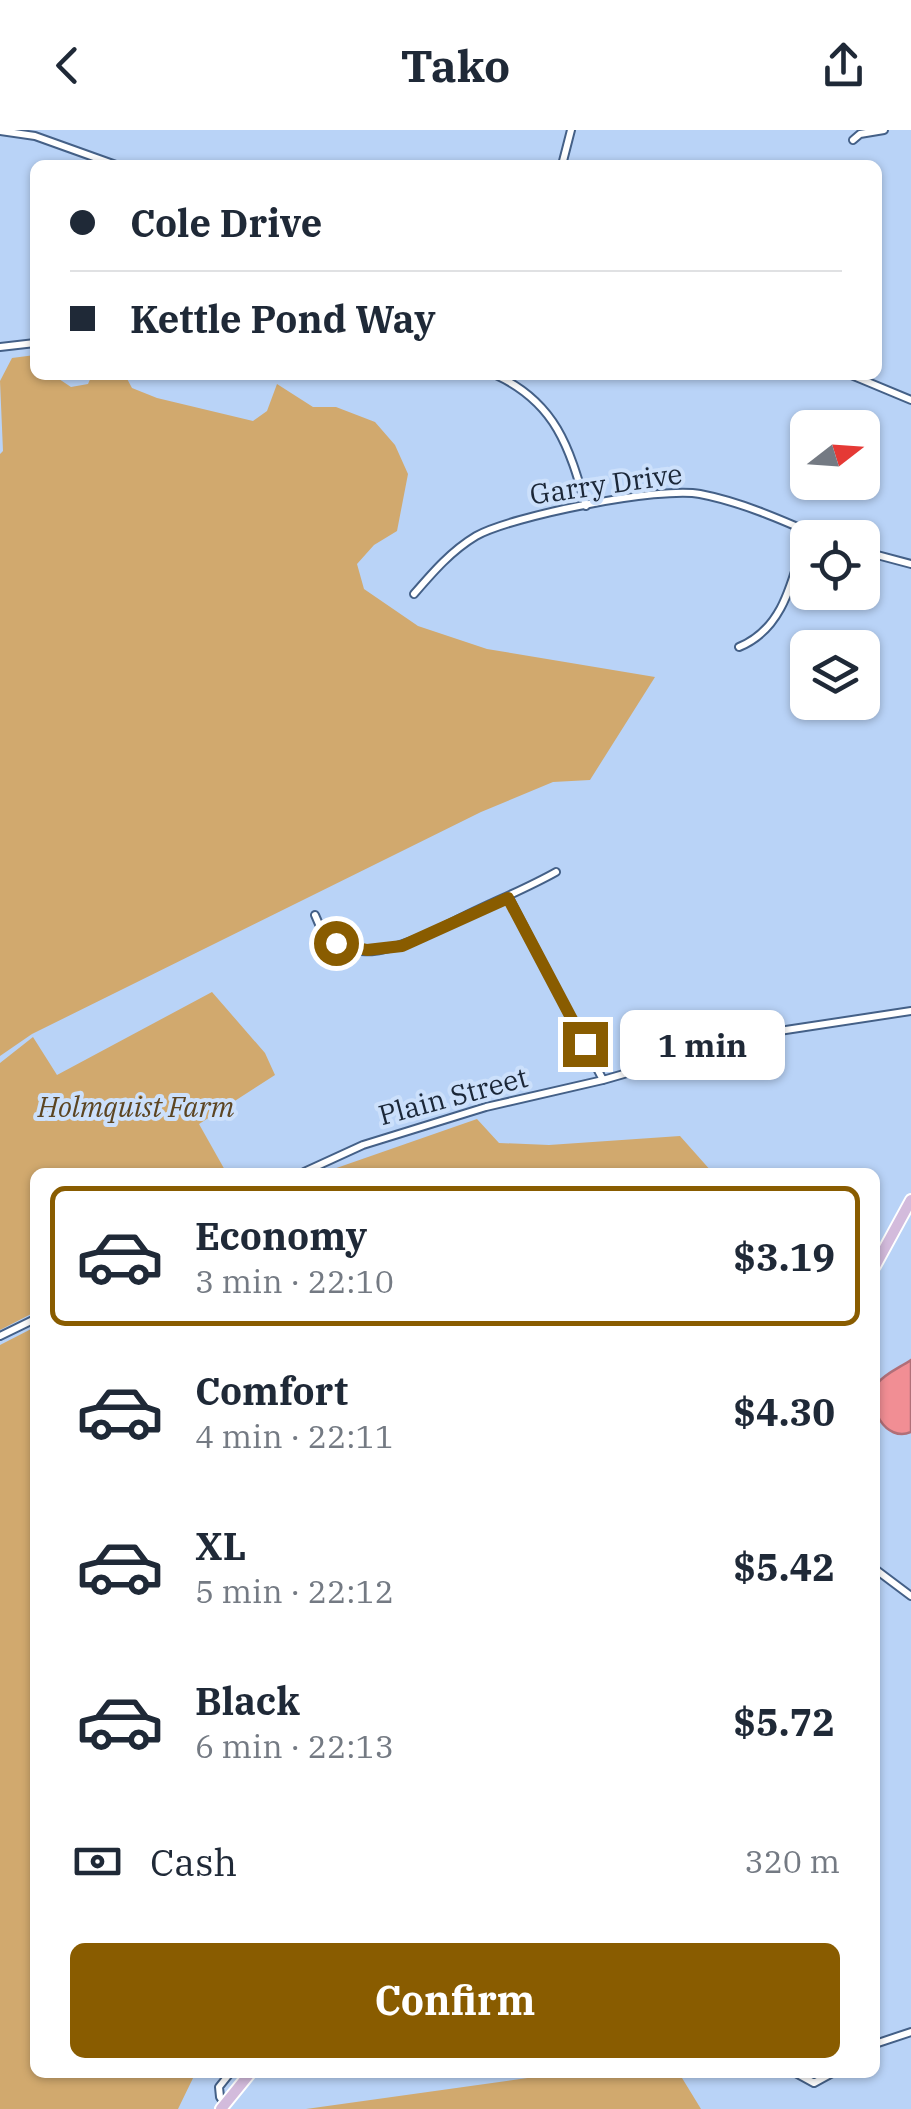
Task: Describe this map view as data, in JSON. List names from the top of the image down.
{
  "streets": {
    "street": ["Garry Drive", "Plain Street"]
  },
  "parks": ["Holmquist Farm"],
  "north": "right",
  "page": {
    "header": "Tako",
    "banner": ["Cole Drive", "Kettle Pond Way"],
    "bubble": "1 min",
    "list": [
      {
        "name": "Economy",
        "note": "3 min · 22:10",
        "value": "$3.19"
      },
      {
        "name": "Comfort",
        "note": "4 min · 22:11",
        "value": "$4.30"
      },
      {
        "name": "XL",
        "note": "5 min · 22:12",
        "value": "$5.42"
      },
      {
        "name": "Black",
        "note": "6 min · 22:13",
        "value": "$5.72"
      }
    ],
    "pay": ["Cash", "320 m"],
    "buttons": "Confirm"
  }
}
